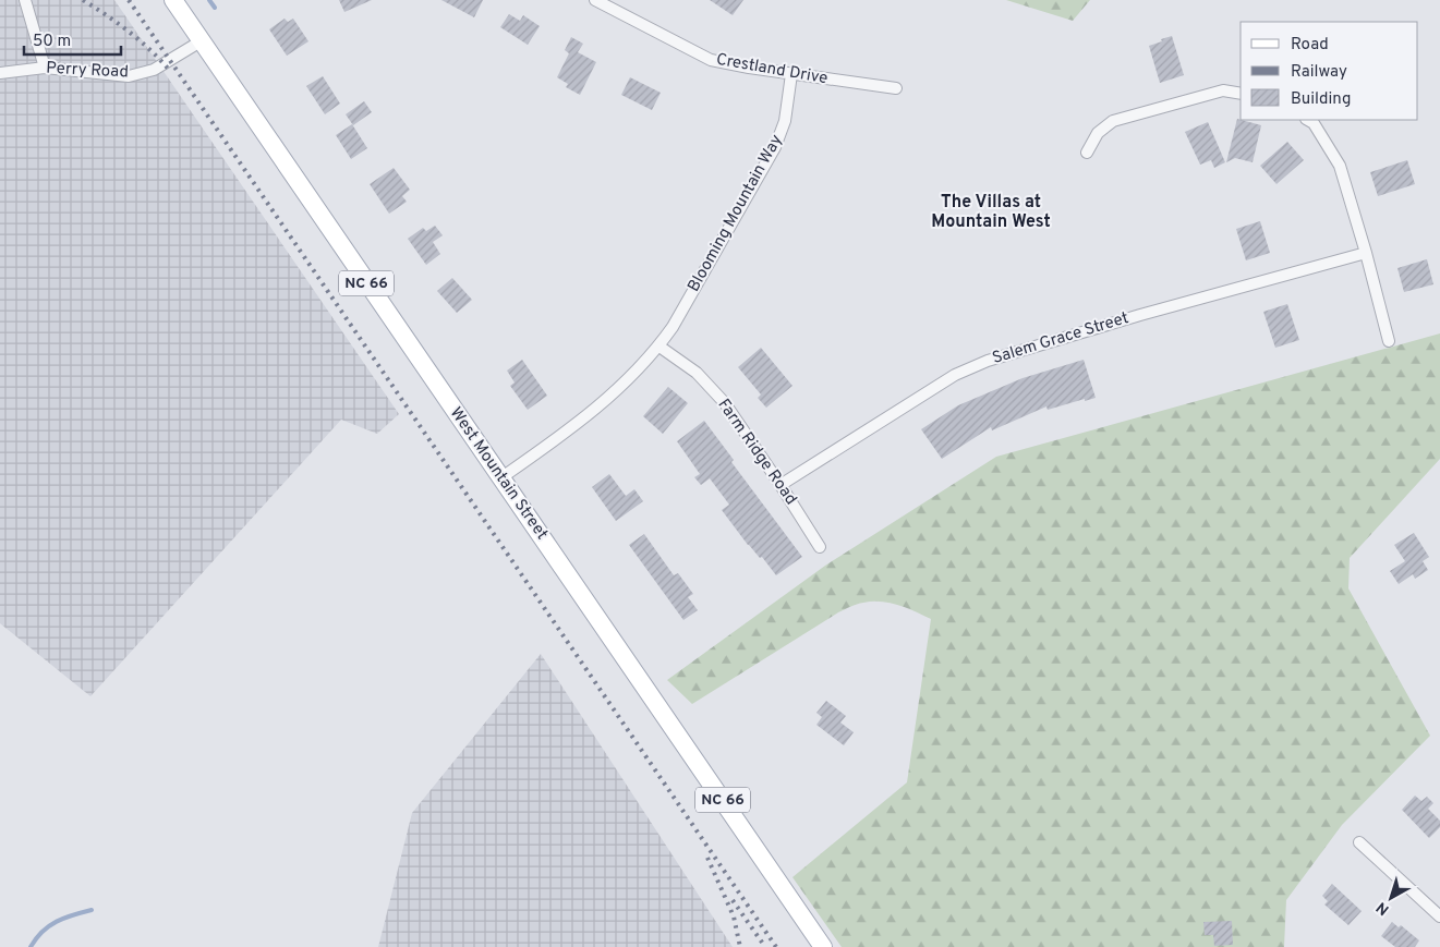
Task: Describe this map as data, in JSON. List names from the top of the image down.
{
  "streets": {
    "main road": ["NC 66", "West Mountain Street"],
    "street": [
      "Crestland Drive",
      "Perry Road",
      "Blooming Mountain Way",
      "Salem Grace Street",
      "Farm Ridge Road"
    ]
  },
  "crossings": [
    ["Crestland Drive", "Blooming Mountain Way"],
    ["Perry Road", "West Mountain Street"],
    ["Blooming Mountain Way", "Farm Ridge Road"],
    ["Blooming Mountain Way", "West Mountain Street"],
    ["Salem Grace Street", "Farm Ridge Road"]
  ],
  "districts": ["The Villas at Mountain West"],
  "legend": ["Road", "Railway", "Building"],
  "scale_bar": "50 m",
  "north": "bottom left"
}
